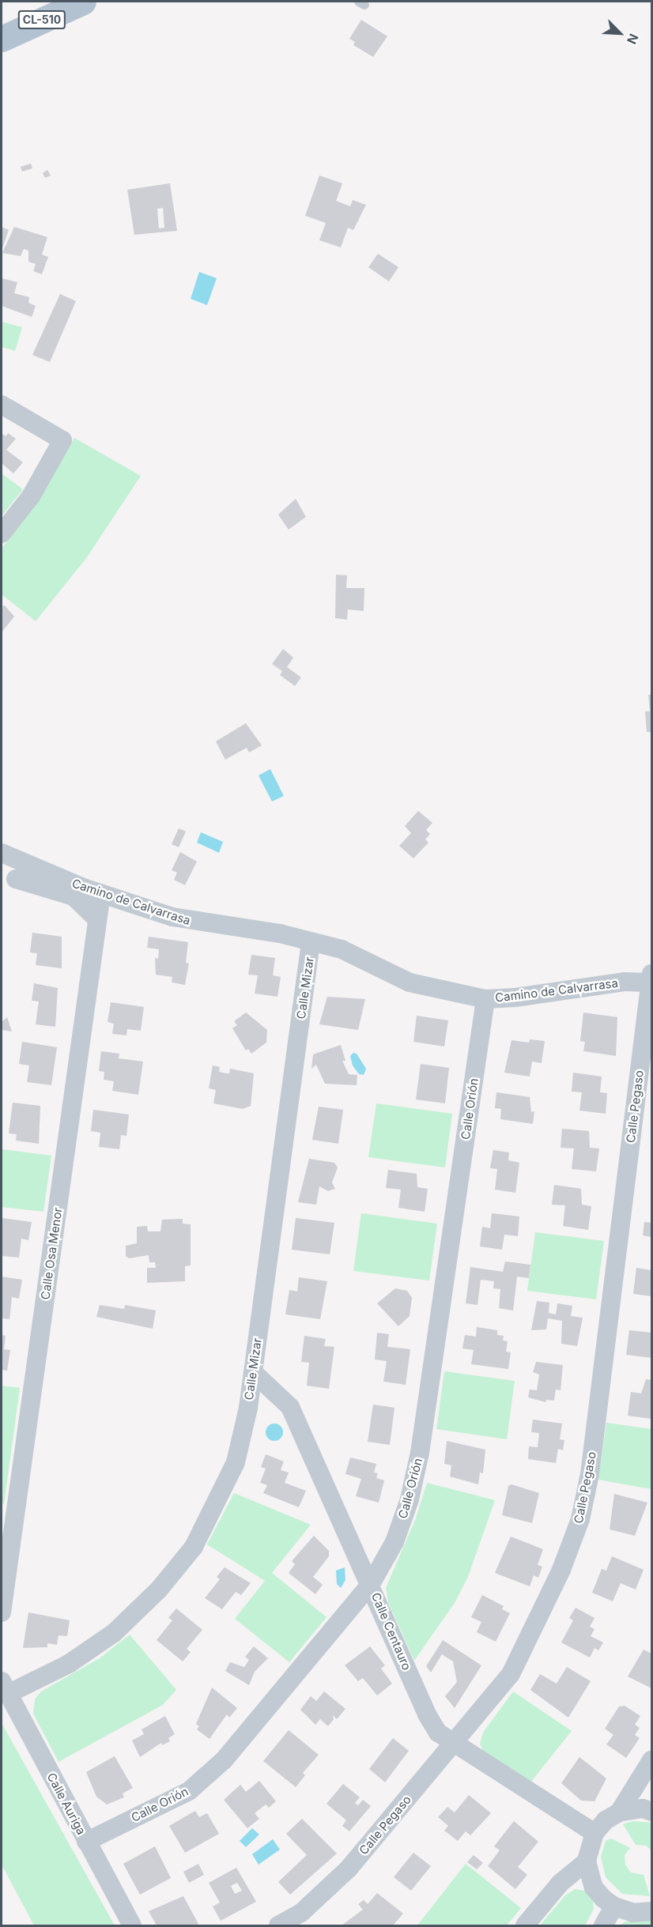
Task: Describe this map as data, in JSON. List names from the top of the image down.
{
  "streets": {
    "main road": ["CL-510"],
    "street": [
      "Camino de Calvarrasa",
      "Calle Mizar",
      "Calle Pegaso",
      "Calle Orión",
      "Calle Osa Menor",
      "Calle Centauro",
      "Calle Auriga"
    ]
  },
  "crossings": [
    ["Camino de Calvarrasa", "Calle Mizar"],
    ["Camino de Calvarrasa", "Calle Pegaso"],
    ["Camino de Calvarrasa", "Calle Orión"],
    ["Camino de Calvarrasa", "Calle Osa Menor"],
    ["Calle Mizar", "Calle Centauro"],
    ["Calle Mizar", "Calle Auriga"],
    ["Calle Pegaso", "Calle Centauro"],
    ["Calle Orión", "Calle Centauro"],
    ["Calle Orión", "Calle Auriga"]
  ],
  "north": "bottom right"
}
